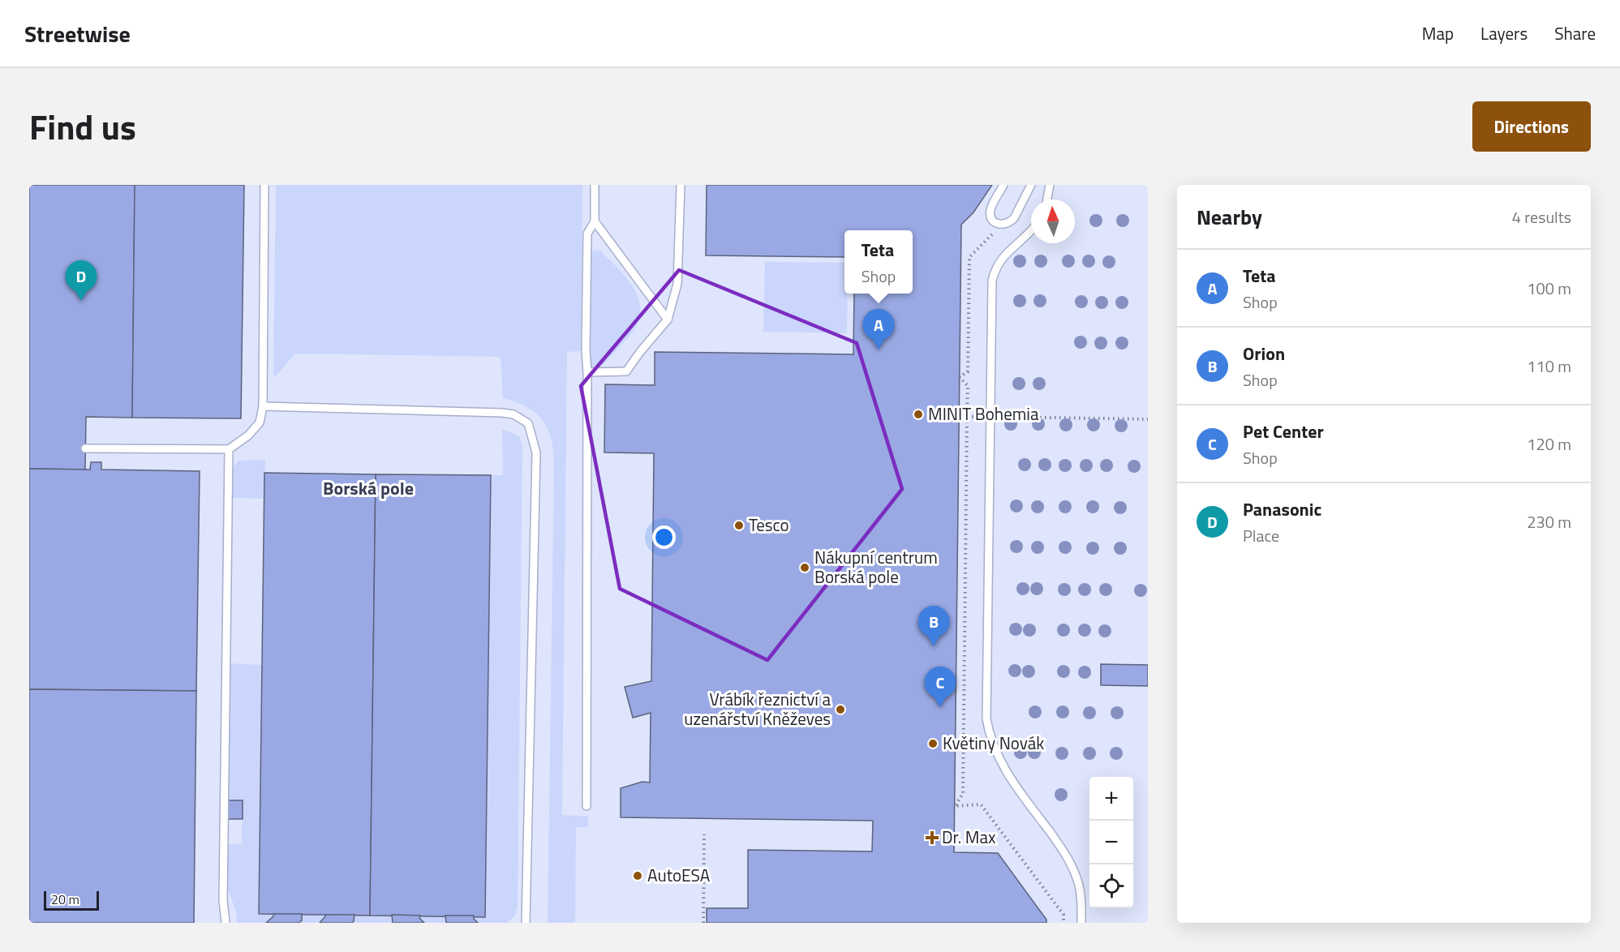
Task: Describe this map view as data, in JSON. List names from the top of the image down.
{
  "districts": ["Borská pole"],
  "places": {
    "other": [
      "MINIT Bohemia",
      "Tesco",
      "Nákupní centrum Borská pole",
      "Vrábík řeznictví a uzenářství Kněževes",
      "Květiny Novák",
      "AutoESA"
    ],
    "health": ["Dr. Max"]
  },
  "scale_bar": "20 m",
  "north": "top",
  "page": {
    "header": "Streetwise",
    "nav": ["Map", "Layers", "Share"],
    "title": "Find us",
    "buttons": "Directions",
    "heading": ["Nearby", "4 results"],
    "popup": ["Teta", "Shop"],
    "list": [
      {
        "mark": "A",
        "name": "Teta",
        "note": "Shop",
        "value": "100 m"
      },
      {
        "mark": "B",
        "name": "Orion",
        "note": "Shop",
        "value": "110 m"
      },
      {
        "mark": "C",
        "name": "Pet Center",
        "note": "Shop",
        "value": "120 m"
      },
      {
        "mark": "D",
        "name": "Panasonic",
        "note": "Place",
        "value": "230 m"
      }
    ],
    "pins": [
      "D",
      "A",
      "B",
      "C"
    ],
    "map_buttons": ["+", "−"],
    "scale": "20 m"
  }
}
